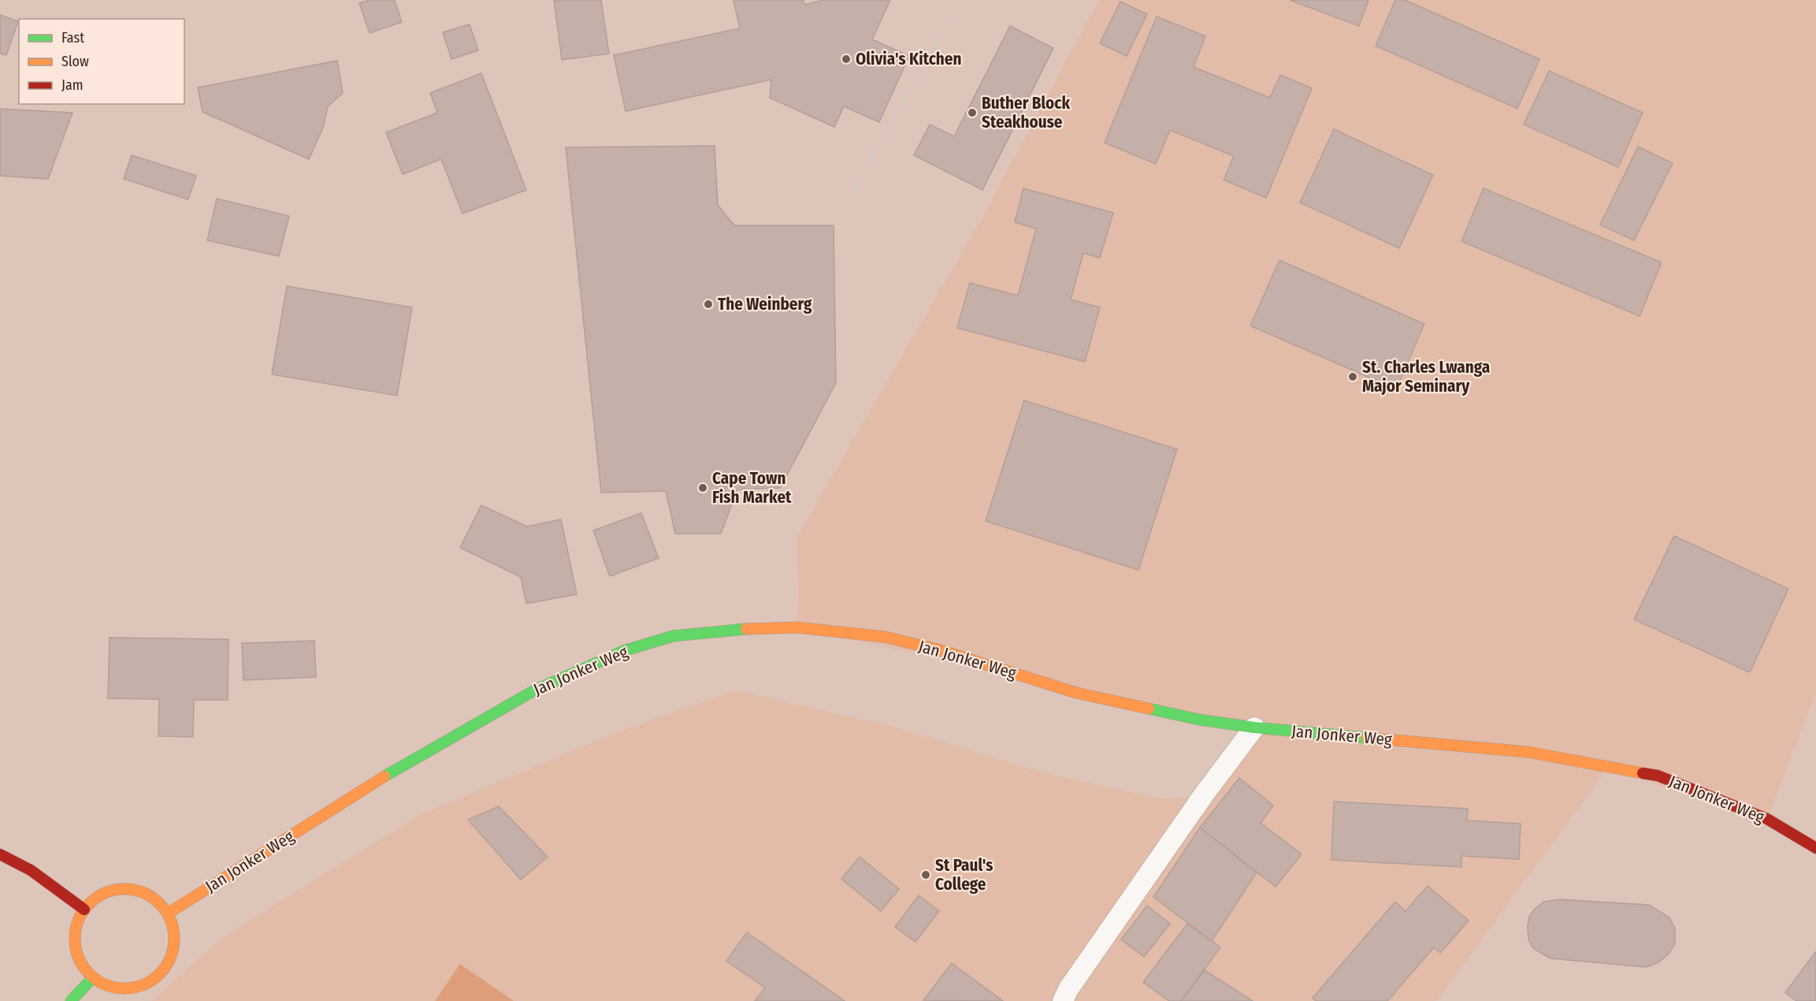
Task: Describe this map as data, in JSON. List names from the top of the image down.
{
  "streets": {
    "main road": ["Jan Jonker Weg"]
  },
  "places": [
    "Olivia's Kitchen",
    "Buther Block Steakhouse",
    "The Weinberg",
    "St. Charles Lwanga Major Seminary",
    "Cape Town Fish Market",
    "St Paul's College"
  ],
  "legend": ["Fast", "Slow", "Jam"]
}
